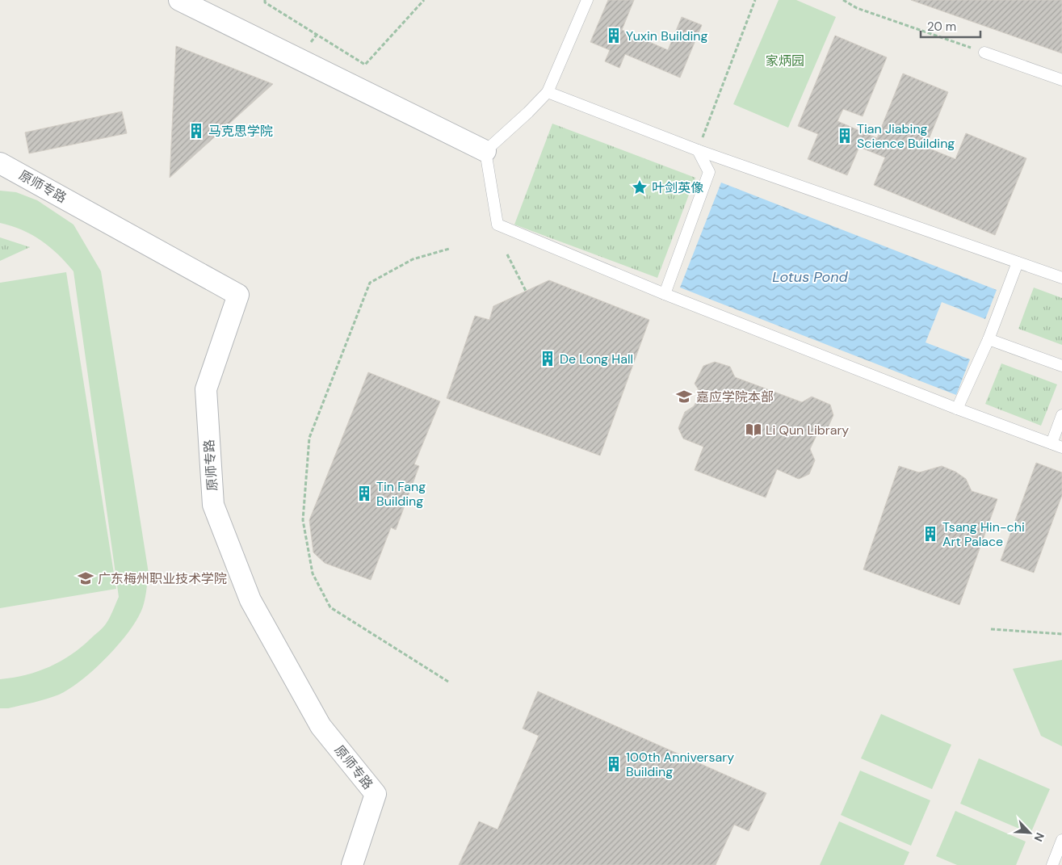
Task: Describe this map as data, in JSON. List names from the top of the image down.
{
  "streets": {
    "street": ["原师专路"]
  },
  "water": ["Lotus Pond"],
  "parks": ["家炳园"],
  "places": {
    "building": [
      "Yuxin Building",
      "马克思学院",
      "Tian Jiabing Science Building",
      "De Long Hall",
      "Tin Fang Building",
      "Tsang Hin-chi Art Palace",
      "100th Anniversary Building"
    ],
    "place": ["叶剑英像"],
    "school or university": ["嘉应学院本部", "广东梅州职业技术学院"],
    "library": ["Li Qun Library"]
  },
  "scale_bar": "20 m",
  "north": "bottom right"
}
